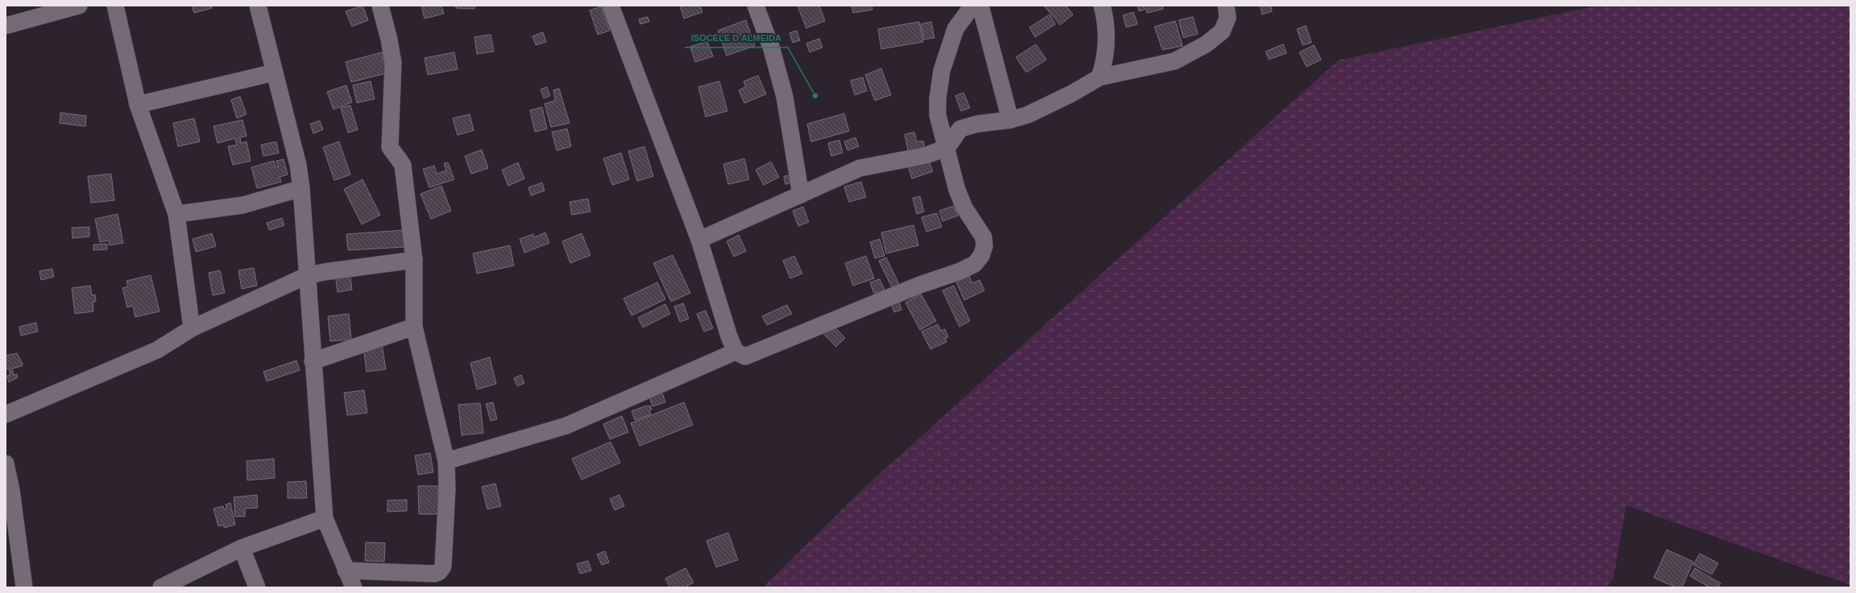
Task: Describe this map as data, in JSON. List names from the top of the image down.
{
  "places": ["ISOCELE D ALMEIDA"]
}
